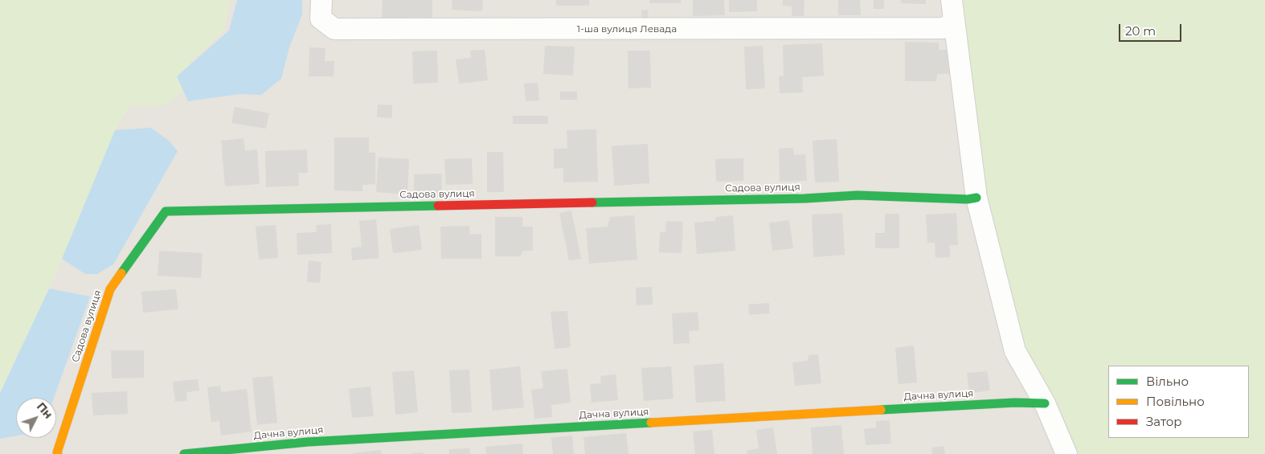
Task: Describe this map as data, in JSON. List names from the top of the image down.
{
  "streets": {
    "street": ["1-ша вулиця Левада", "Садова вулиця", "Дачна вулиця"]
  },
  "legend": ["Вільно", "Повільно", "Затор"],
  "scale_bar": "20 m",
  "north": "top right"
}
